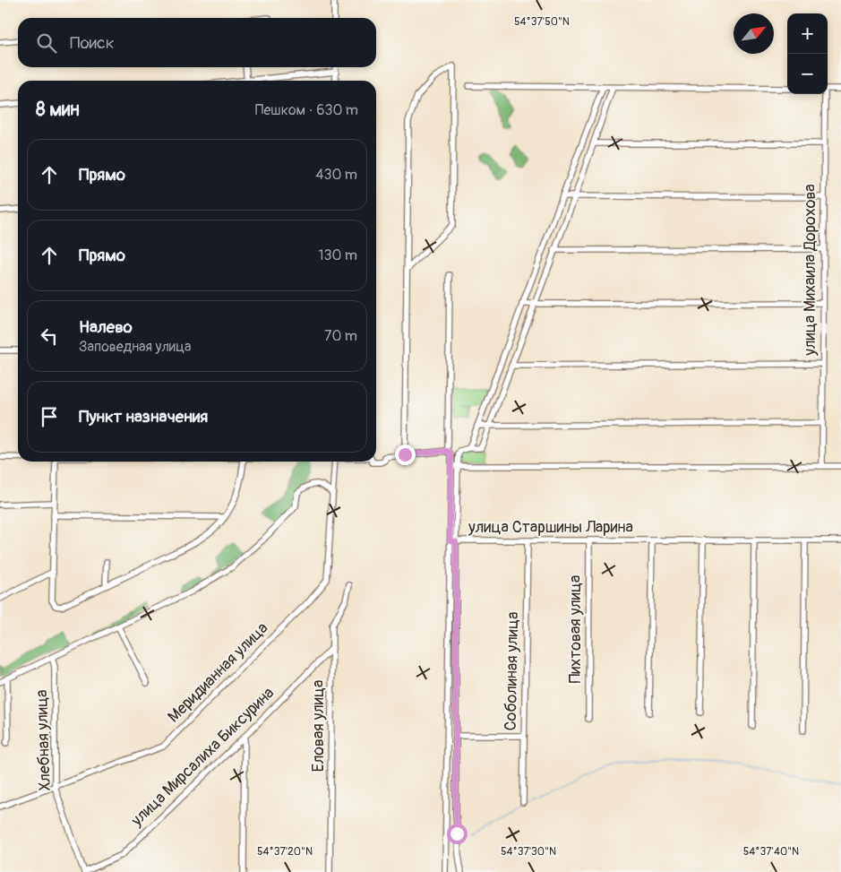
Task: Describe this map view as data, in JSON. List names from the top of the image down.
{
  "streets": {
    "street": [
      "улица Михаила Дорохова",
      "улица Старшины Ларина",
      "Пихтовая улица",
      "Соболиная улица",
      "Меридианная улица",
      "Еловая улица",
      "Хлебная улица",
      "улица Мирсалиха Биксурина"
    ]
  },
  "crossings": [
    ["улица Старшины Ларина", "Пихтовая улица"],
    ["улица Старшины Ларина", "Соболиная улица"],
    ["Меридианная улица", "Хлебная улица"],
    ["Еловая улица", "улица Мирсалиха Биксурина"],
    ["Хлебная улица", "улица Мирсалиха Биксурина"]
  ],
  "north": "top right",
  "page": {
    "map_buttons": ["+", "−"],
    "search": "Поиск",
    "heading": ["8 мин", "Пешком · 630 m"],
    "list": [
      ["Прямо", "430 m"],
      ["Прямо", "130 m"],
      ["Налево", "Заповедная улица", "70 m"],
      "Пункт назначения"
    ]
  },
  "coordinates": [
    "54°37'50\"N",
    "54°37'20\"N",
    "54°37'30\"N",
    "54°37'40\"N"
  ]
}
